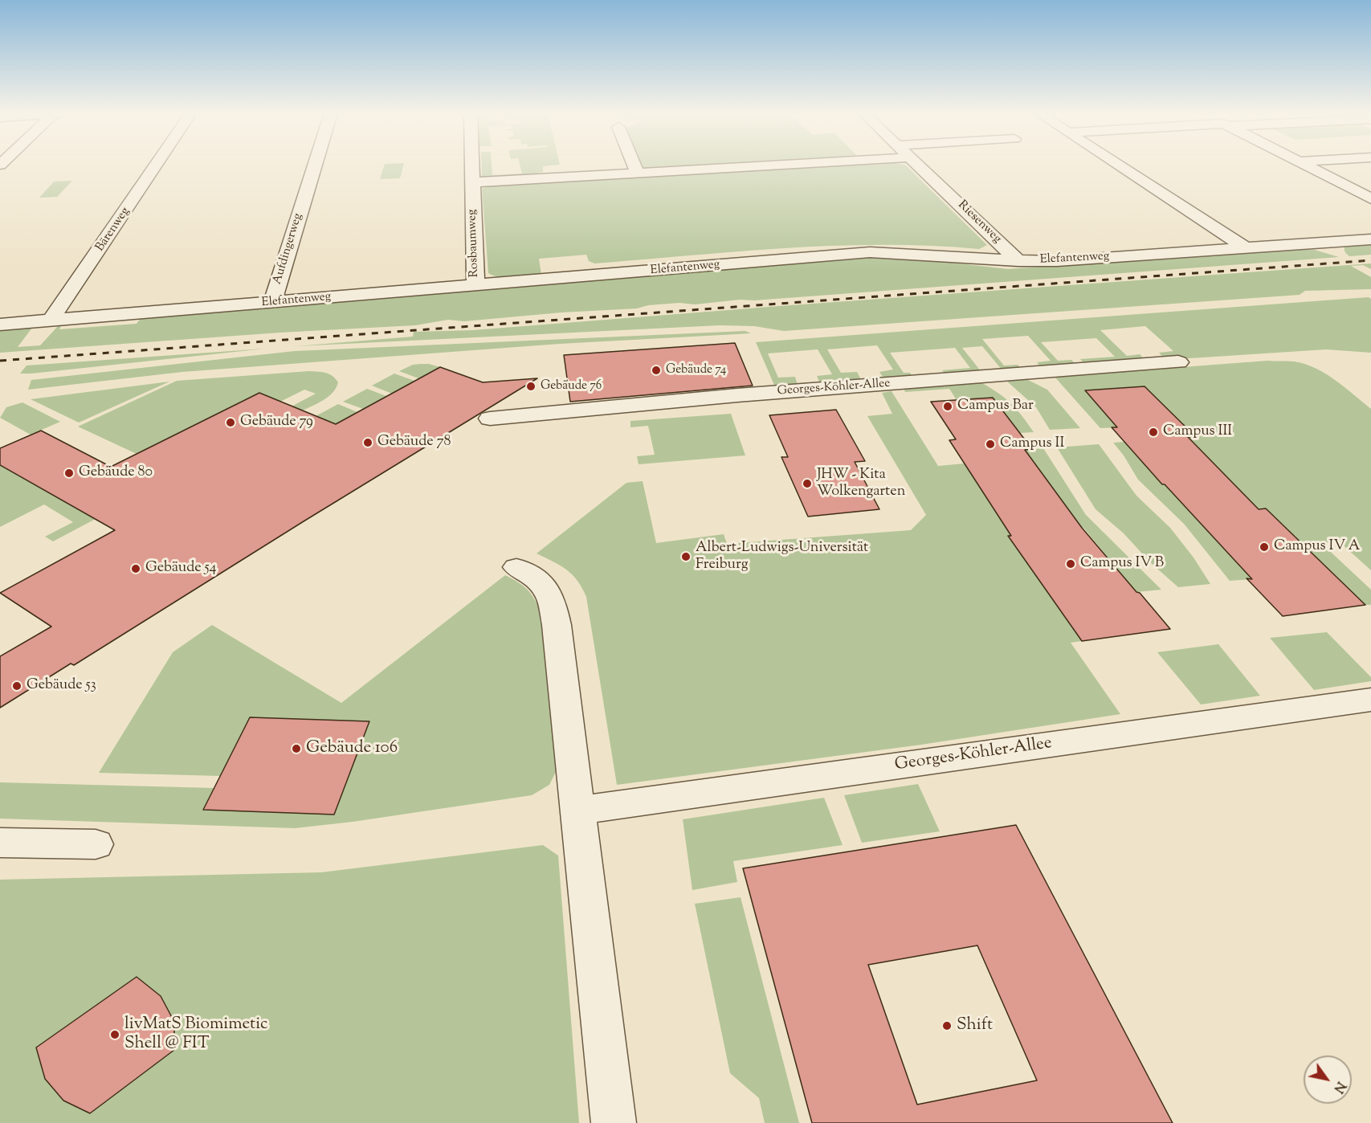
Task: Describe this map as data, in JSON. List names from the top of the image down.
{
  "streets": {
    "street": [
      "Riesenweg",
      "Bärenweg",
      "Rosbaumweg",
      "Aufdingerweg",
      "Elefantenweg",
      "Georges-Köhler-Allee"
    ]
  },
  "crossings": [
    ["Riesenweg", "Elefantenweg"],
    ["Bärenweg", "Elefantenweg"],
    ["Rosbaumweg", "Elefantenweg"],
    ["Aufdingerweg", "Elefantenweg"]
  ],
  "places": [
    "Gebäude 74",
    "Gebäude 76",
    "Campus Bar",
    "Gebäude 79",
    "Campus III",
    "Gebäude 78",
    "Campus II",
    "Gebäude 80",
    "JHW - Kita Wolkengarten",
    "Campus IV A",
    "Albert-Ludwigs-Universität Freiburg",
    "Campus IV B",
    "Gebäude 54",
    "Gebäude 53",
    "Gebäude 106",
    "Shift",
    "livMatS Biomimetic Shell @ FIT"
  ],
  "north": "bottom right"
}
